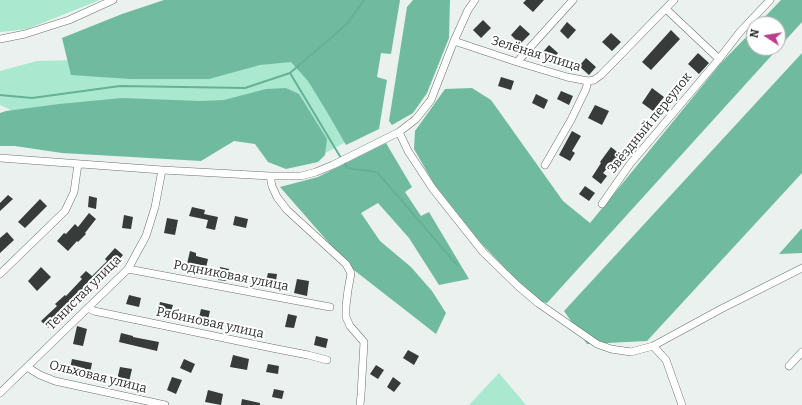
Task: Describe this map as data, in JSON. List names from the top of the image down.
{
  "streets": {
    "street": [
      "Зелёная улица",
      "Звёздный переулок",
      "Родниковая улица",
      "Тенистая улица",
      "Рябиновая улица",
      "Ольховая улица"
    ]
  },
  "crossings": [
    ["Родниковая улица", "Тенистая улица"],
    ["Тенистая улица", "Рябиновая улица"],
    ["Тенистая улица", "Ольховая улица"]
  ],
  "north": "left"
}
